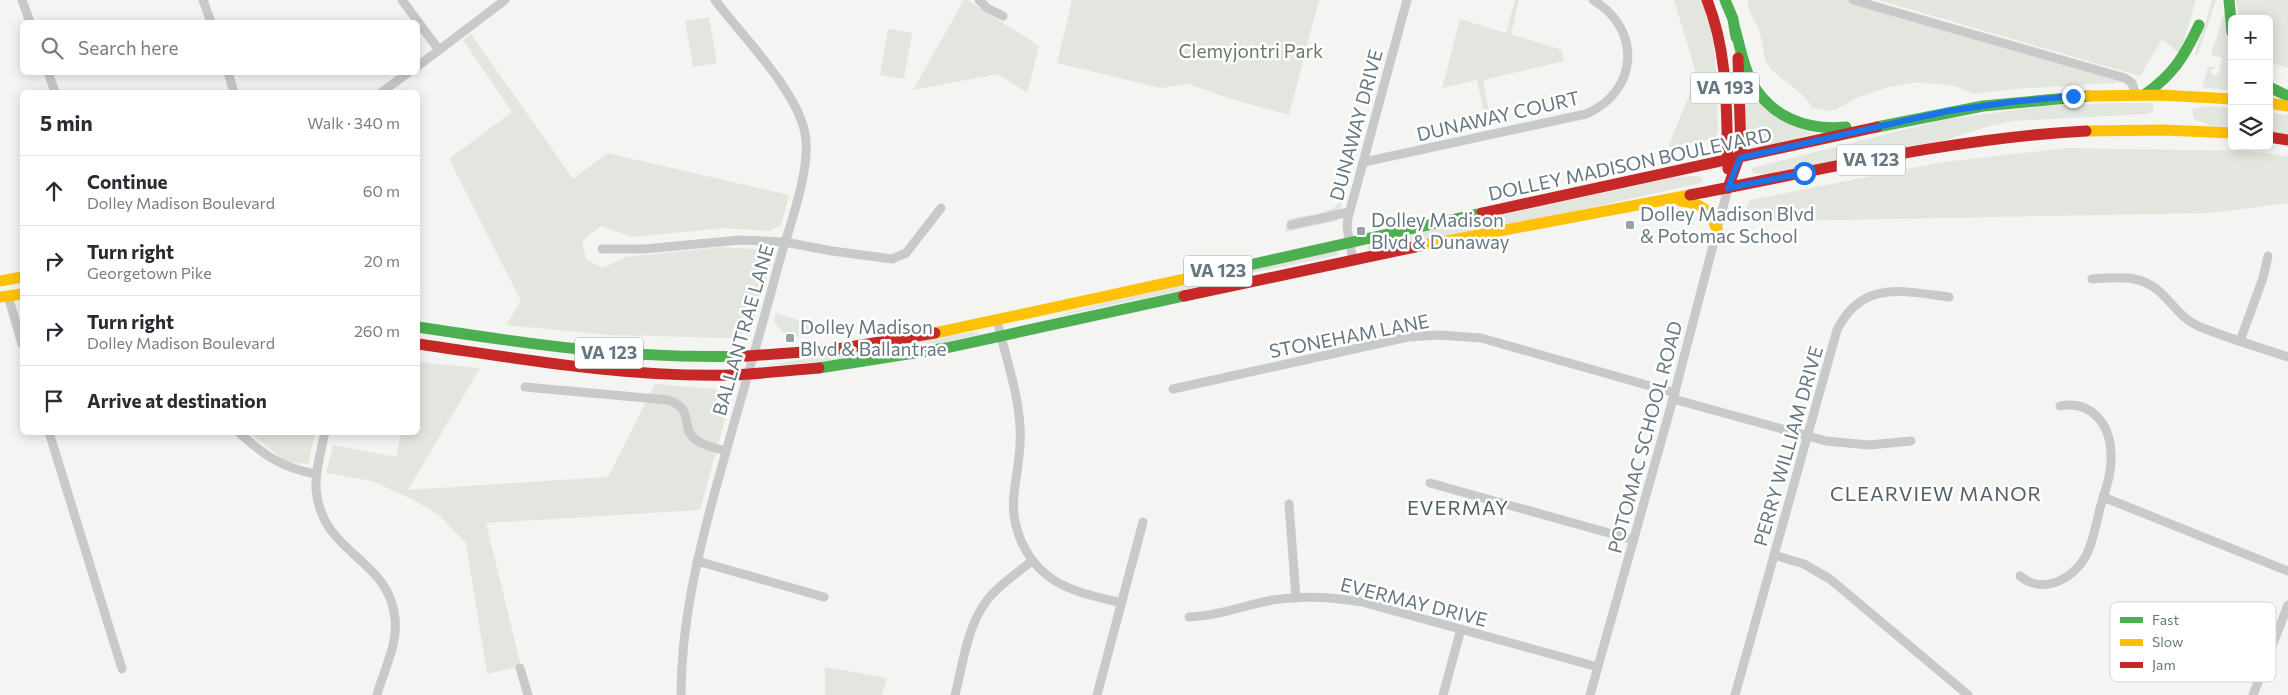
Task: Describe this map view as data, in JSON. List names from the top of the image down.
{
  "streets": {
    "main road": ["VA 193", "VA 123", "DOLLEY MADISON BOULEVARD"],
    "street": [
      "DUNAWAY COURT",
      "DUNAWAY DRIVE",
      "BALLANTRAE LANE",
      "STONEHAM LANE",
      "POTOMAC SCHOOL ROAD",
      "PERRY WILLIAM DRIVE",
      "EVERMAY DRIVE"
    ]
  },
  "crossings": [
    ["VA 193", "DOLLEY MADISON BOULEVARD"],
    ["VA 193", "POTOMAC SCHOOL ROAD"],
    ["DUNAWAY COURT", "DUNAWAY DRIVE"],
    ["DUNAWAY DRIVE", "DOLLEY MADISON BOULEVARD"],
    ["DOLLEY MADISON BOULEVARD", "BALLANTRAE LANE"],
    ["DOLLEY MADISON BOULEVARD", "POTOMAC SCHOOL ROAD"],
    ["STONEHAM LANE", "POTOMAC SCHOOL ROAD"],
    ["STONEHAM LANE", "PERRY WILLIAM DRIVE"],
    ["POTOMAC SCHOOL ROAD", "EVERMAY DRIVE"]
  ],
  "districts": ["CLEARVIEW MANOR", "EVERMAY"],
  "parks": ["Clemyjontri Park"],
  "places": {
    "transit": ["Dolley Madison Blvd & Potomac School", "Dolley Madison Blvd & Dunaway", "Dolley Madison Blvd & Ballantrae"]
  },
  "legend": ["Fast", "Slow", "Jam"],
  "page": {
    "map_buttons": ["+", "−"],
    "search": "Search here",
    "heading": ["5 min", "Walk · 340 m"],
    "list": [
      ["Continue", "Dolley Madison Boulevard", "60 m"],
      ["Turn right", "Georgetown Pike", "20 m"],
      ["Turn right", "Dolley Madison Boulevard", "260 m"],
      "Arrive at destination"
    ]
  }
}
